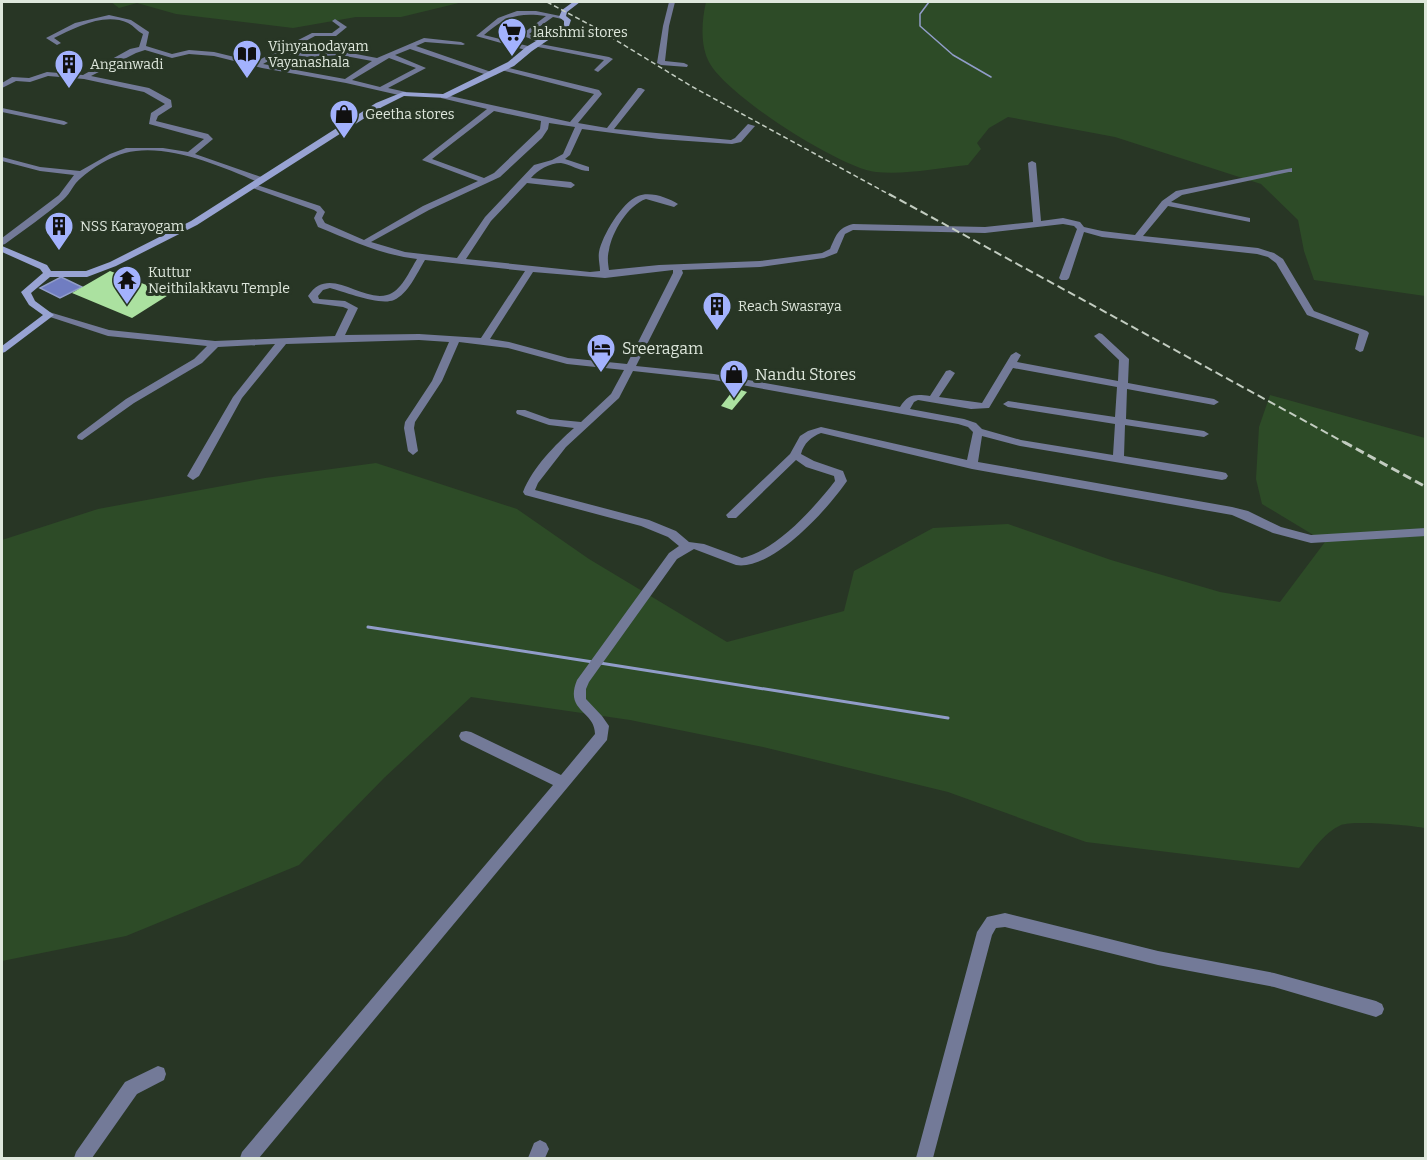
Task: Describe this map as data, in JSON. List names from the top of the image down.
{
  "places": {
    "supermarket": ["lakshmi stores"],
    "library": ["Vijnyanodayam Vayanashala"],
    "building": ["Anganwadi", "NSS Karayogam", "Reach Swasraya"],
    "shop": ["Geetha stores", "Nandu Stores"],
    "temple": ["Kuttur Neithilakkavu Temple"],
    "hotel": ["Sreeragam"]
  }
}
